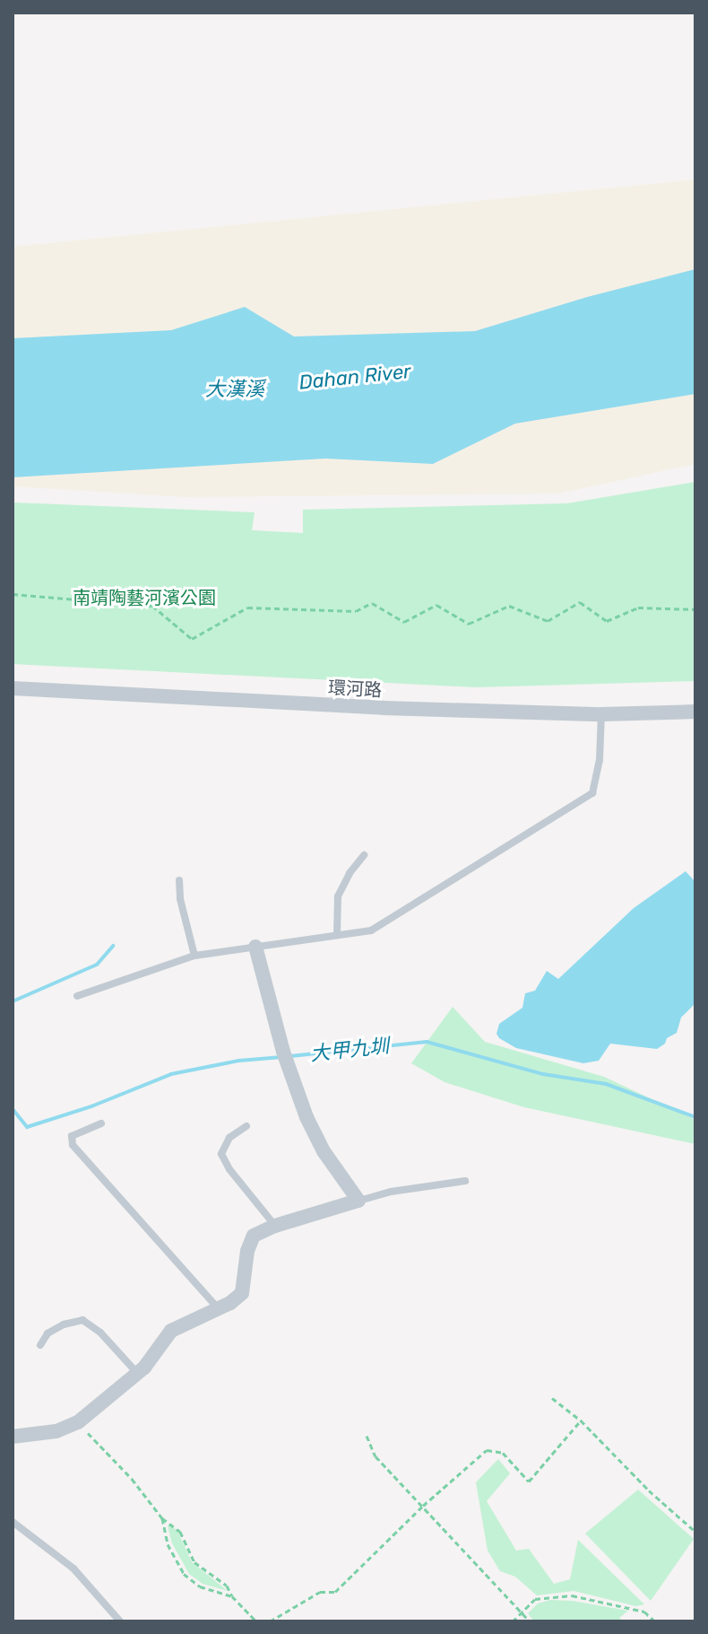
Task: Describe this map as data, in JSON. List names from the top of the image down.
{
  "streets": {
    "street": ["環河路"]
  },
  "water": ["Dahan River", "大漢溪", "大甲九圳"],
  "parks": ["南靖陶藝河濱公園"]
}
